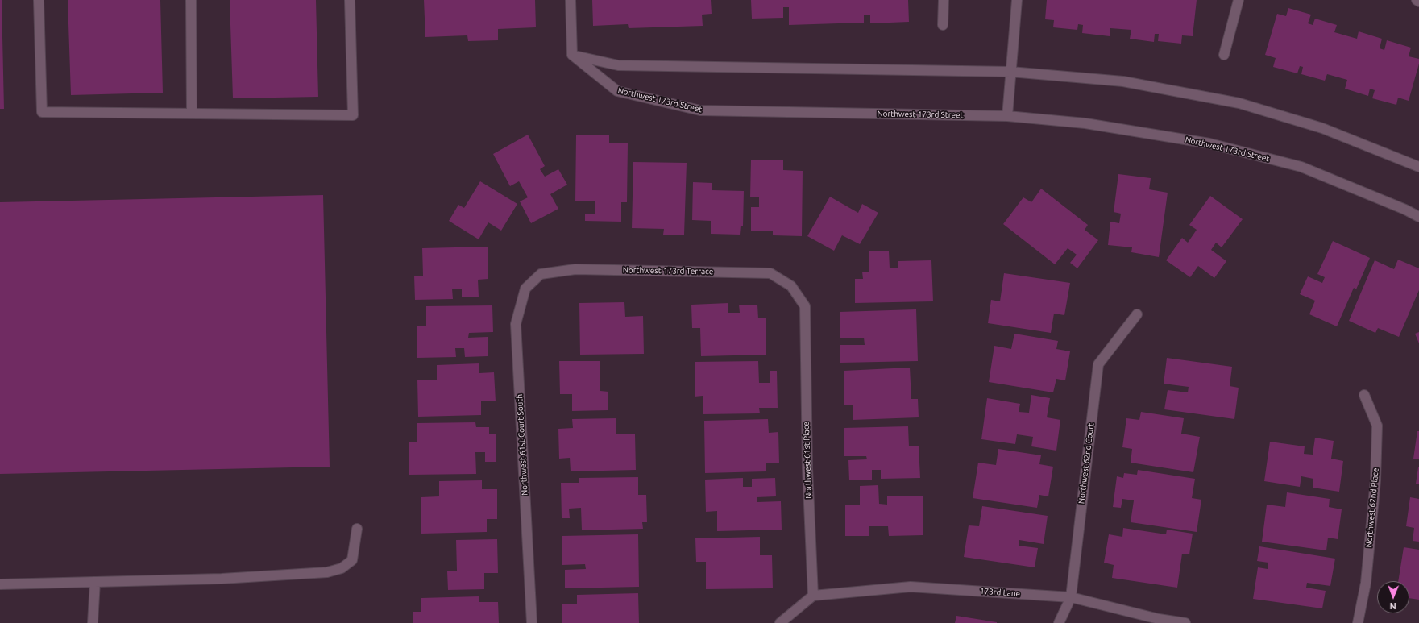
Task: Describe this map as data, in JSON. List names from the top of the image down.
{
  "streets": {
    "street": [
      "Northwest 173rd Street",
      "Northwest 173rd Terrace",
      "Northwest 61st Court South",
      "Northwest 61st Place",
      "Northwest 62nd Court",
      "Northwest 62nd Place",
      "173rd Lane"
    ]
  },
  "crossings": [
    ["Northwest 173rd Terrace", "Northwest 61st Court South"],
    ["Northwest 173rd Terrace", "Northwest 61st Place"],
    ["Northwest 61st Place", "173rd Lane"],
    ["Northwest 62nd Court", "173rd Lane"]
  ],
  "north": "bottom"
}
